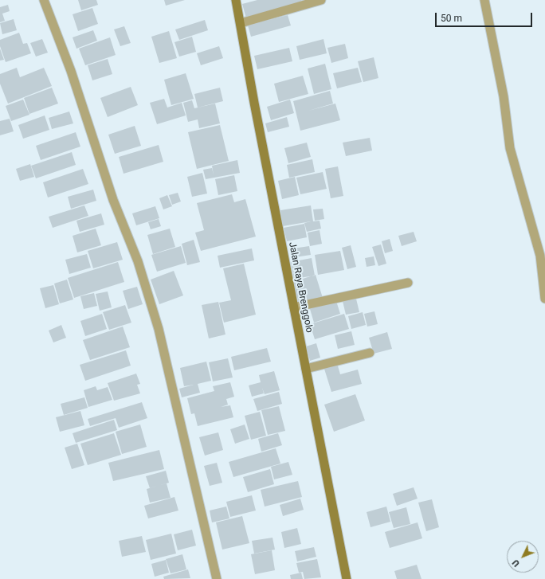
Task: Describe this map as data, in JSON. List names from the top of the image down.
{
  "streets": {
    "main road": ["Jalan Raya Brenggolo"]
  },
  "scale_bar": "50 m",
  "north": "bottom left"
}
